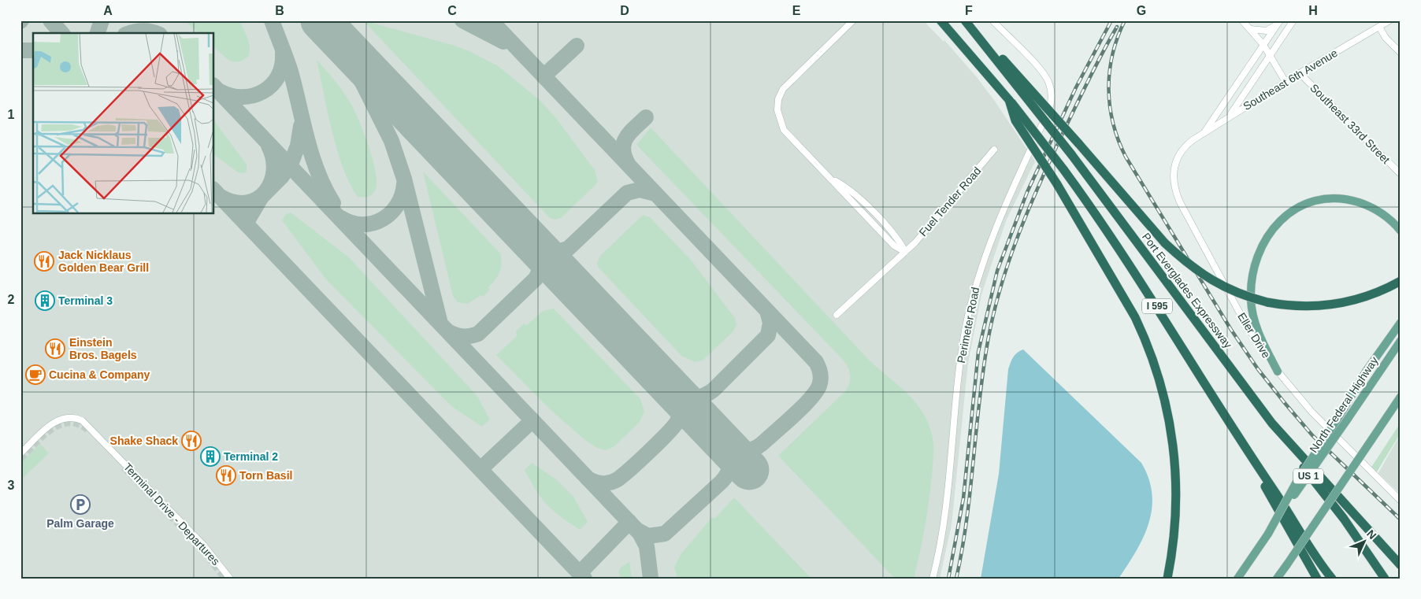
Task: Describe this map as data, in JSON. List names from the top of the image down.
{
  "streets": {
    "highway": ["Port Everglades Expressway", "I 595"],
    "main road": ["North Federal Highway", "US 1"],
    "street": [
      "Southeast 6th Avenue",
      "Southeast 33rd Street",
      "Fuel Tender Road",
      "Perimeter Road",
      "Eller Drive",
      "Terminal Drive - Departures"
    ]
  },
  "crossings": [
    ["Southeast 6th Avenue", "Southeast 33rd Street"],
    ["Southeast 6th Avenue", "Eller Drive"]
  ],
  "places": {
    "restaurant": [
      "Jack Nicklaus Golden Bear Grill",
      "Einstein Bros. Bagels",
      "Shake Shack",
      "Torn Basil"
    ],
    "building": ["Terminal 3", "Terminal 2"],
    "cafe": ["Cucina & Company"],
    "parking": ["Palm Garage"]
  },
  "north": "top right",
  "grid": {
    "columns": [
      "A",
      "B",
      "C",
      "D",
      "E",
      "F",
      "G",
      "H"
    ],
    "rows": ["1", "2", "3"]
  }
}
